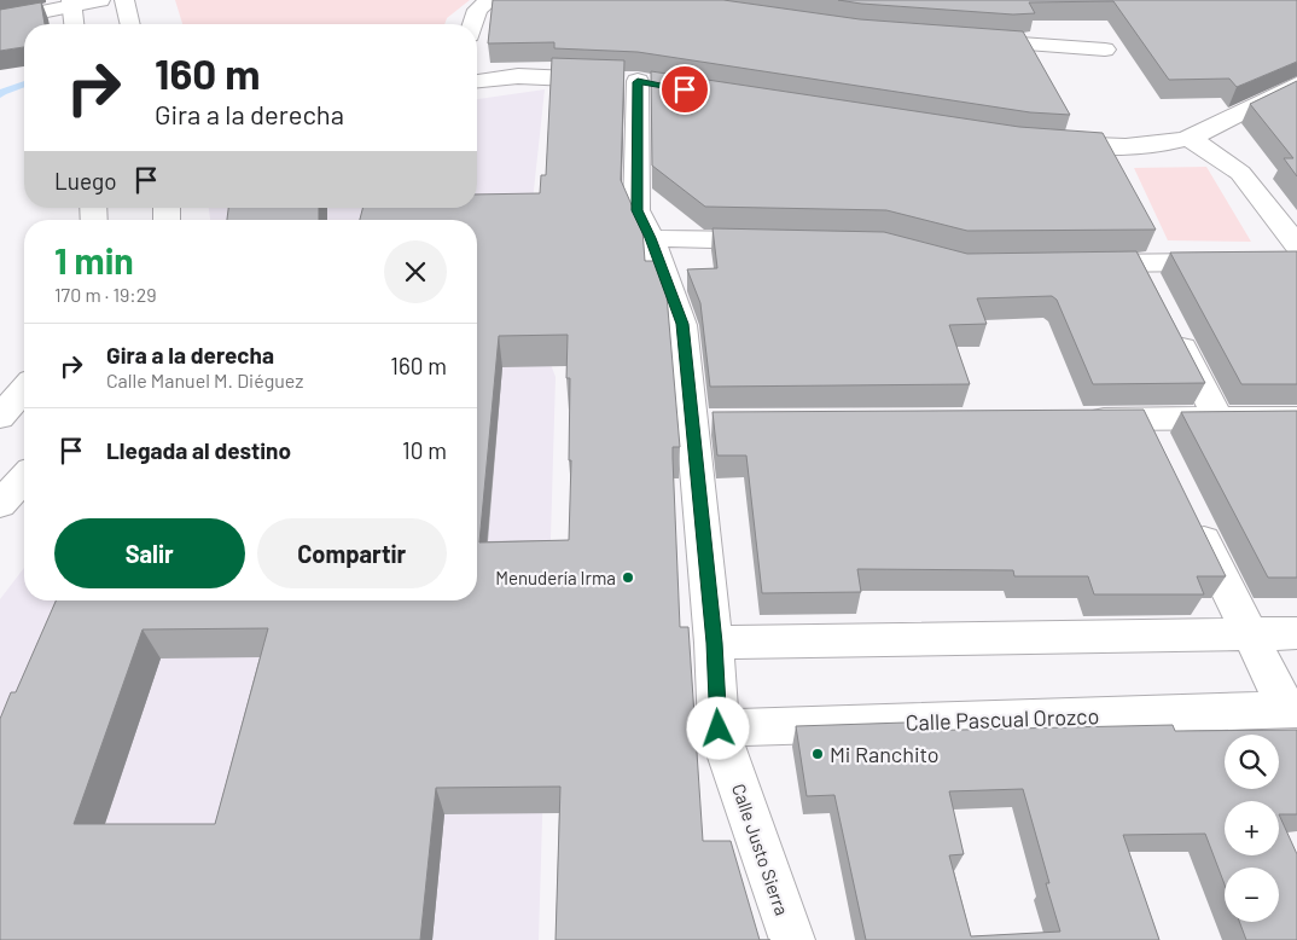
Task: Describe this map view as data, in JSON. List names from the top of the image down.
{
  "streets": {
    "street": ["Calle Pascual Orozco", "Calle Justo Sierra"]
  },
  "crossings": [
    ["Calle Pascual Orozco", "Calle Justo Sierra"]
  ],
  "places": ["Menudería Irma", "Mi Ranchito"],
  "page": {
    "turn": ["160 m", "Gira a la derecha"],
    "then": "Luego",
    "heading": ["1 min", "170 m · 19:29"],
    "list": [
      {
        "name": "Gira a la derecha",
        "note": "Calle Manuel M. Diéguez",
        "value": "160 m"
      },
      {
        "name": "Llegada al destino",
        "value": "10 m"
      }
    ],
    "buttons": ["Salir", "Compartir"],
    "map_buttons": ["+", "−"]
  }
}
